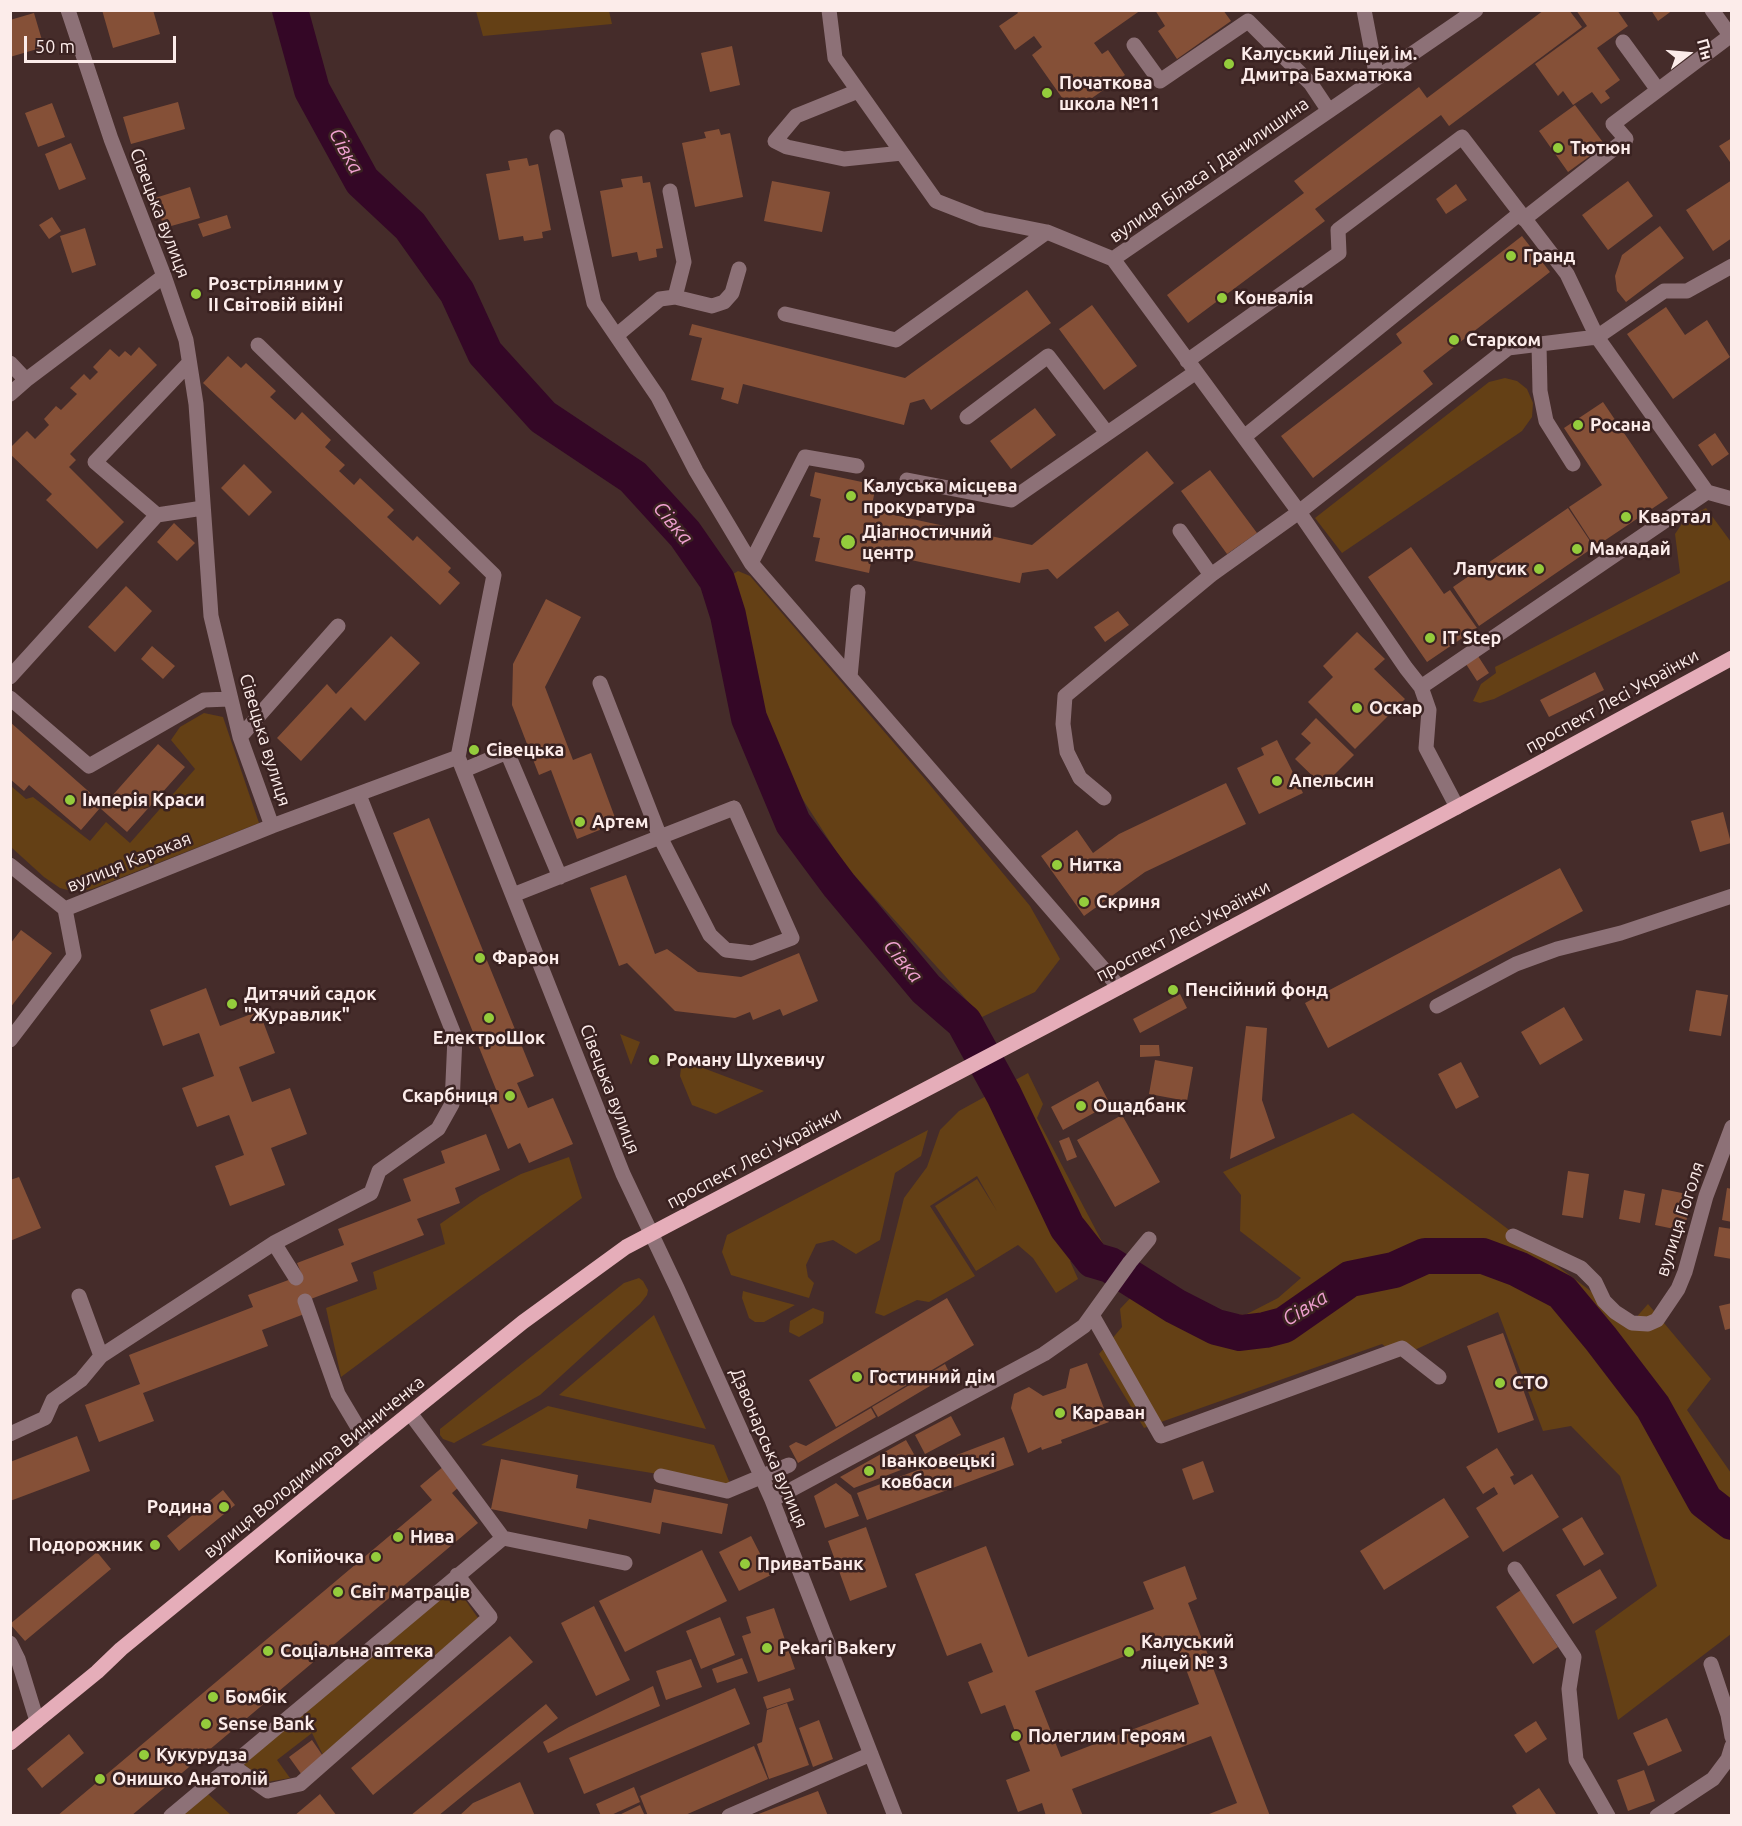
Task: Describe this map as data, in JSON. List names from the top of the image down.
{
  "streets": {
    "main road": ["проспект Лесі Українки", "вулиця Володимира Винниченка"],
    "street": [
      "вулиця Біласа і Данилишина",
      "Сівецька вулиця",
      "вулиця Каракая",
      "вулиця Гоголя",
      "Дзвонарська вулиця"
    ]
  },
  "crossings": [
    ["Сівецька вулиця", "проспект Лесі Українки"],
    ["Сівецька вулиця", "вулиця Каракая"],
    ["Сівецька вулиця", "Дзвонарська вулиця"],
    ["Сівецька вулиця", "вулиця Володимира Винниченка"],
    ["проспект Лесі Українки", "Дзвонарська вулиця"],
    ["проспект Лесі Українки", "вулиця Володимира Винниченка"],
    ["Дзвонарська вулиця", "вулиця Володимира Винниченка"]
  ],
  "water": ["Сівка"],
  "places": [
    "Калуський Ліцей ім. Дмитра Бахматюка",
    "Початкова школа №11",
    "Тютюн",
    "Гранд",
    "Розстріляним у II Світовій війні",
    "Конвалія",
    "Старком",
    "Росана",
    "Калуська місцева прокуратура",
    "Квартал",
    "Діагностичний центр",
    "Мамадай",
    "Лапусик",
    "IT Step",
    "Оскар",
    "Сівецька",
    "Апельсин",
    "Імперія Краси",
    "Артем",
    "Нитка",
    "Скриня",
    "Фараон",
    "Пенсійний фонд",
    "Дитячий садок \"Журавлик\"",
    "ЕлектроШок",
    "Роману Шухевичу",
    "Скарбниця",
    "Ощадбанк",
    "Гостинний дім",
    "СТО",
    "Караван",
    "Іванковецькі ковбаси",
    "Родина",
    "Нива",
    "Подорожник",
    "Копійочка",
    "ПриватБанк",
    "Світ матраців",
    "Pekari Bakery",
    "Соціальна аптека",
    "Калуський ліцей № 3",
    "Бомбік",
    "Sense Bank",
    "Полеглим Героям",
    "Кукурудза",
    "Онишко Анатолій"
  ],
  "scale_bar": "50 m",
  "north": "right"
}
